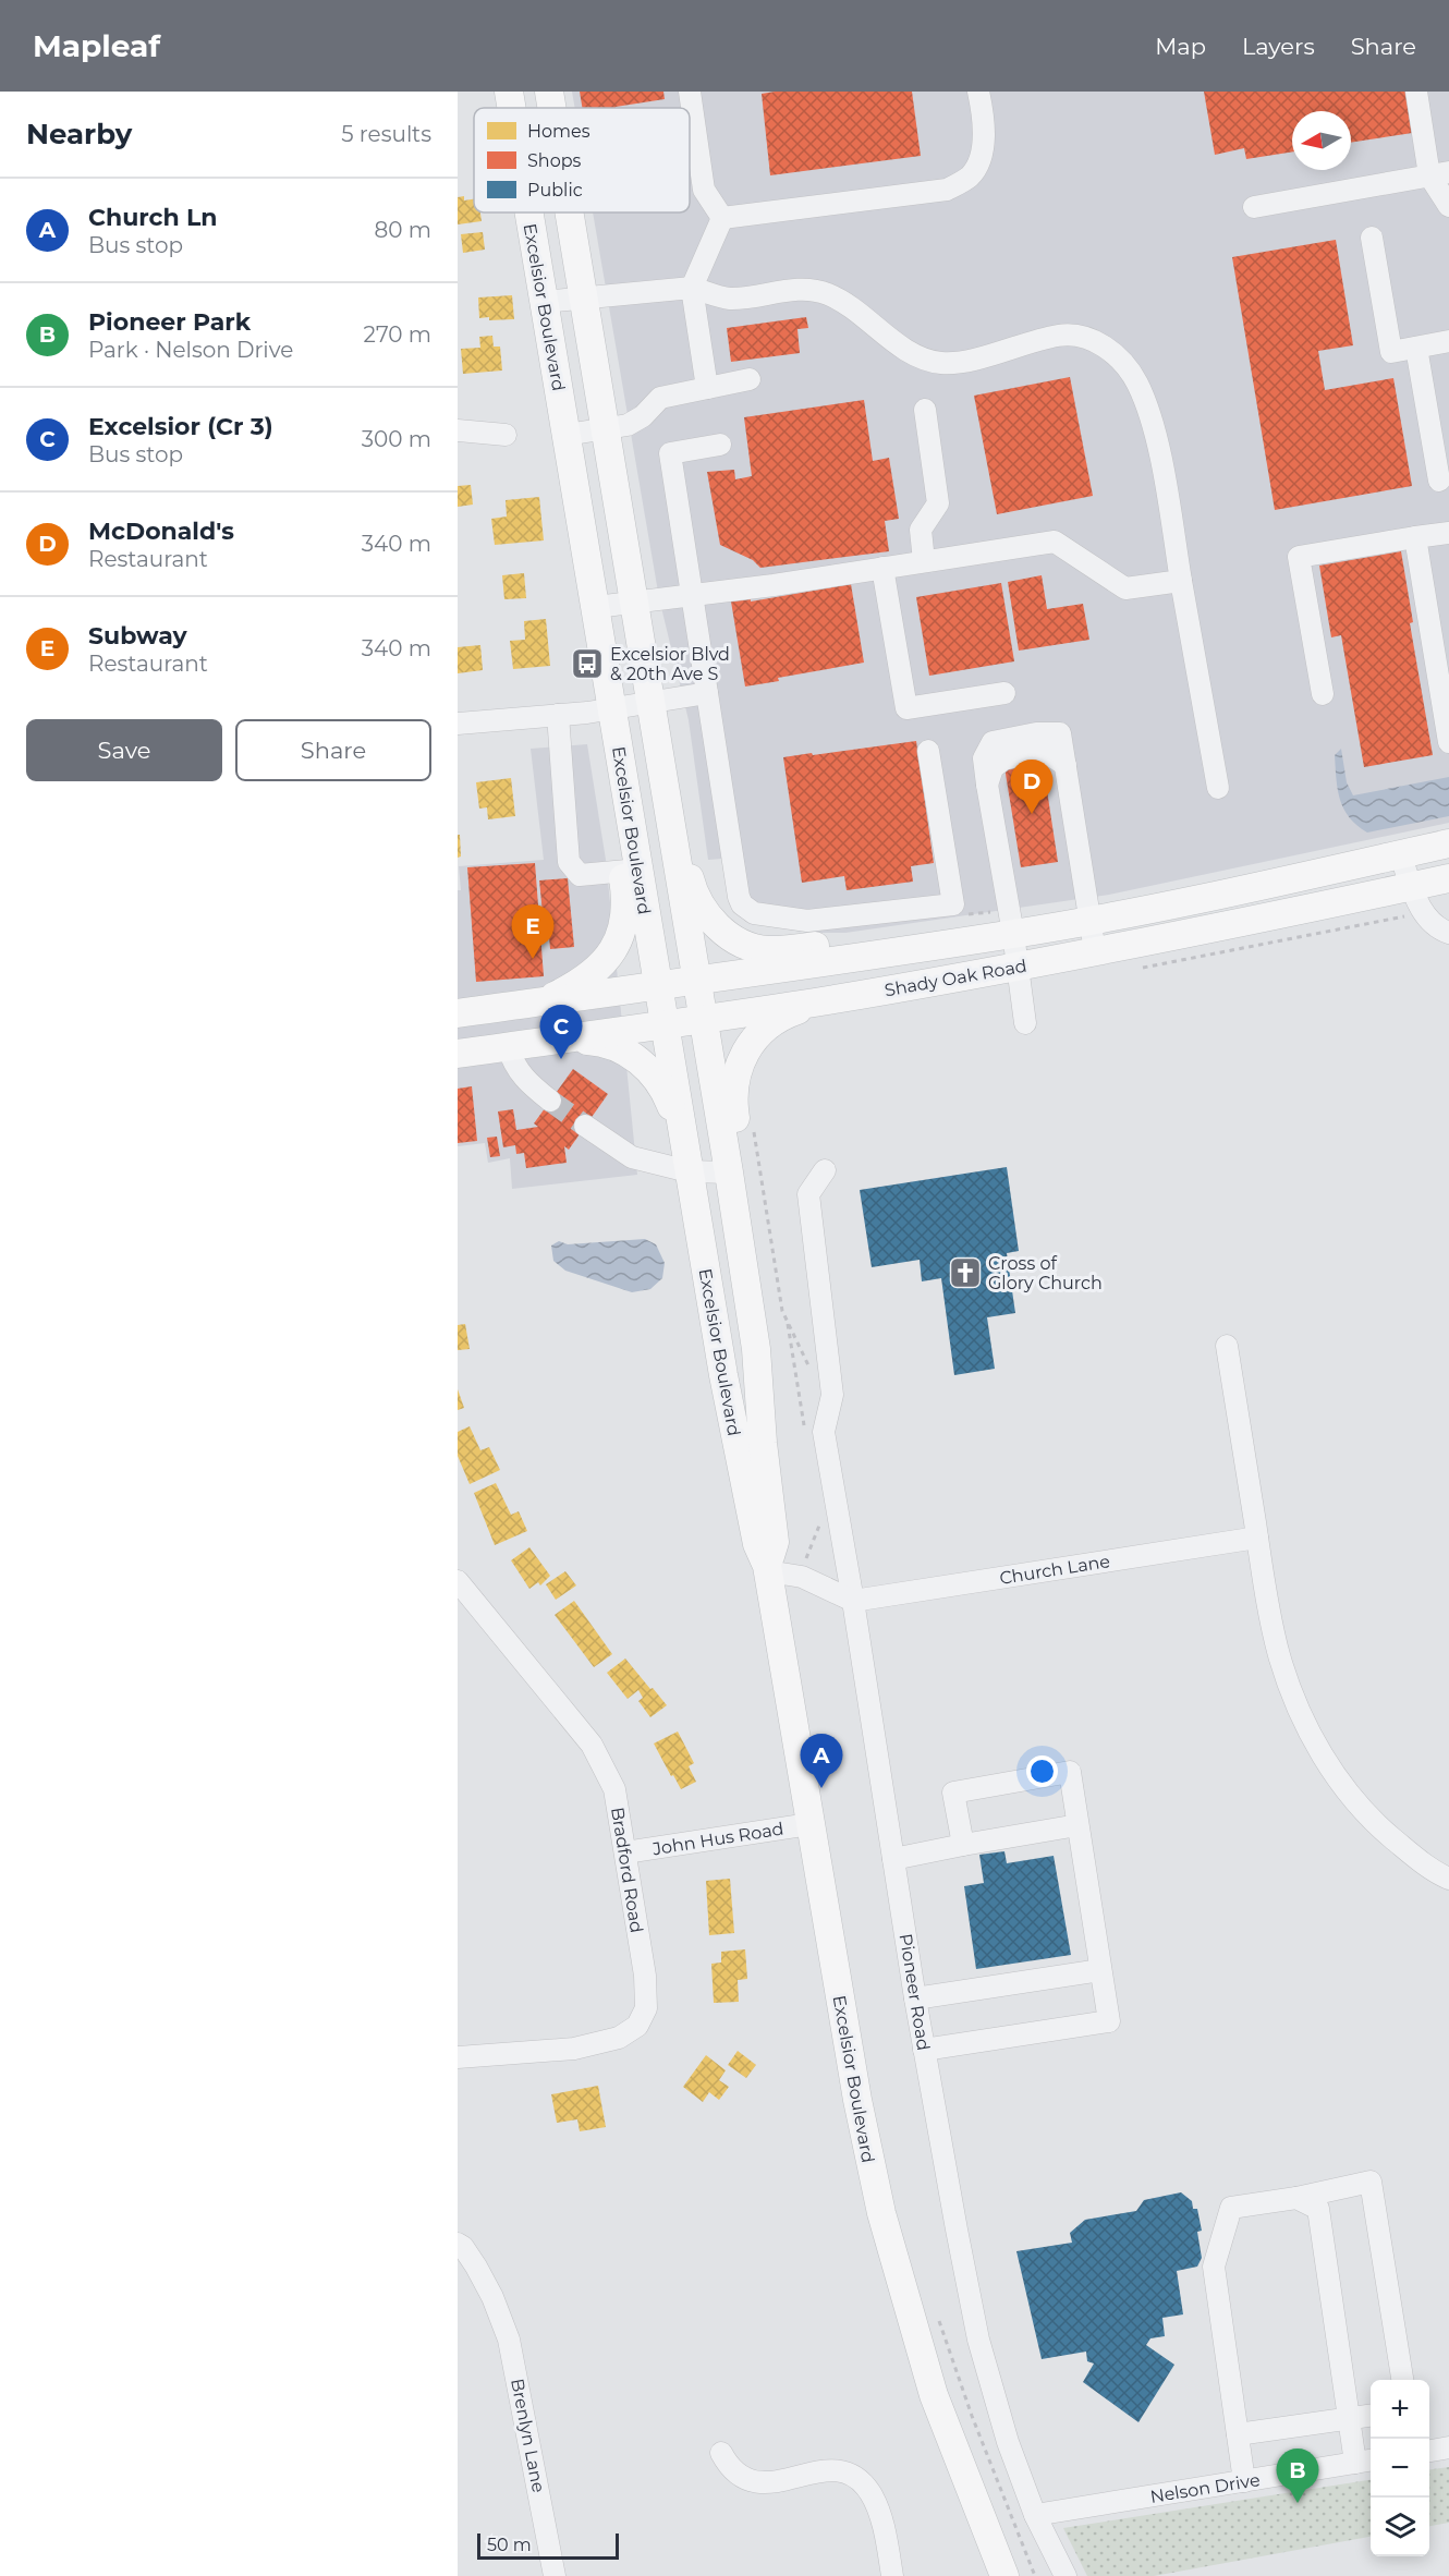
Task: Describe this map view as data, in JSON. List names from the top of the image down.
{
  "streets": {
    "main road": ["Excelsior Boulevard", "Shady Oak Road"],
    "street": [
      "Church Lane",
      "John Hus Road",
      "Bradford Road",
      "Pioneer Road",
      "Brenlyn Lane",
      "Nelson Drive"
    ]
  },
  "crossings": [
    ["Excelsior Boulevard", "Shady Oak Road"],
    ["Excelsior Boulevard", "John Hus Road"],
    ["Church Lane", "Pioneer Road"],
    ["John Hus Road", "Bradford Road"],
    ["Pioneer Road", "Nelson Drive"]
  ],
  "places": {
    "bus stop": ["Excelsior Blvd & 20th Ave S"],
    "church": ["Cross of Glory Church"]
  },
  "legend": ["Homes", "Shops", "Public"],
  "scale_bar": "50 m",
  "north": "left",
  "page": {
    "header": "Mapleaf",
    "nav": ["Map", "Layers", "Share"],
    "heading": ["Nearby", "5 results"],
    "list": [
      {
        "mark": "A",
        "name": "Church Ln",
        "note": "Bus stop",
        "value": "80 m"
      },
      {
        "mark": "B",
        "name": "Pioneer Park",
        "note": "Park · Nelson Drive",
        "value": "270 m"
      },
      {
        "mark": "C",
        "name": "Excelsior (Cr 3)",
        "note": "Bus stop",
        "value": "300 m"
      },
      {
        "mark": "D",
        "name": "McDonald's",
        "note": "Restaurant",
        "value": "340 m"
      },
      {
        "mark": "E",
        "name": "Subway",
        "note": "Restaurant",
        "value": "340 m"
      }
    ],
    "buttons": ["Save", "Share"],
    "pins": [
      "D",
      "E",
      "C",
      "A",
      "B"
    ],
    "map_buttons": ["+", "−"],
    "scale": "50 m"
  }
}
